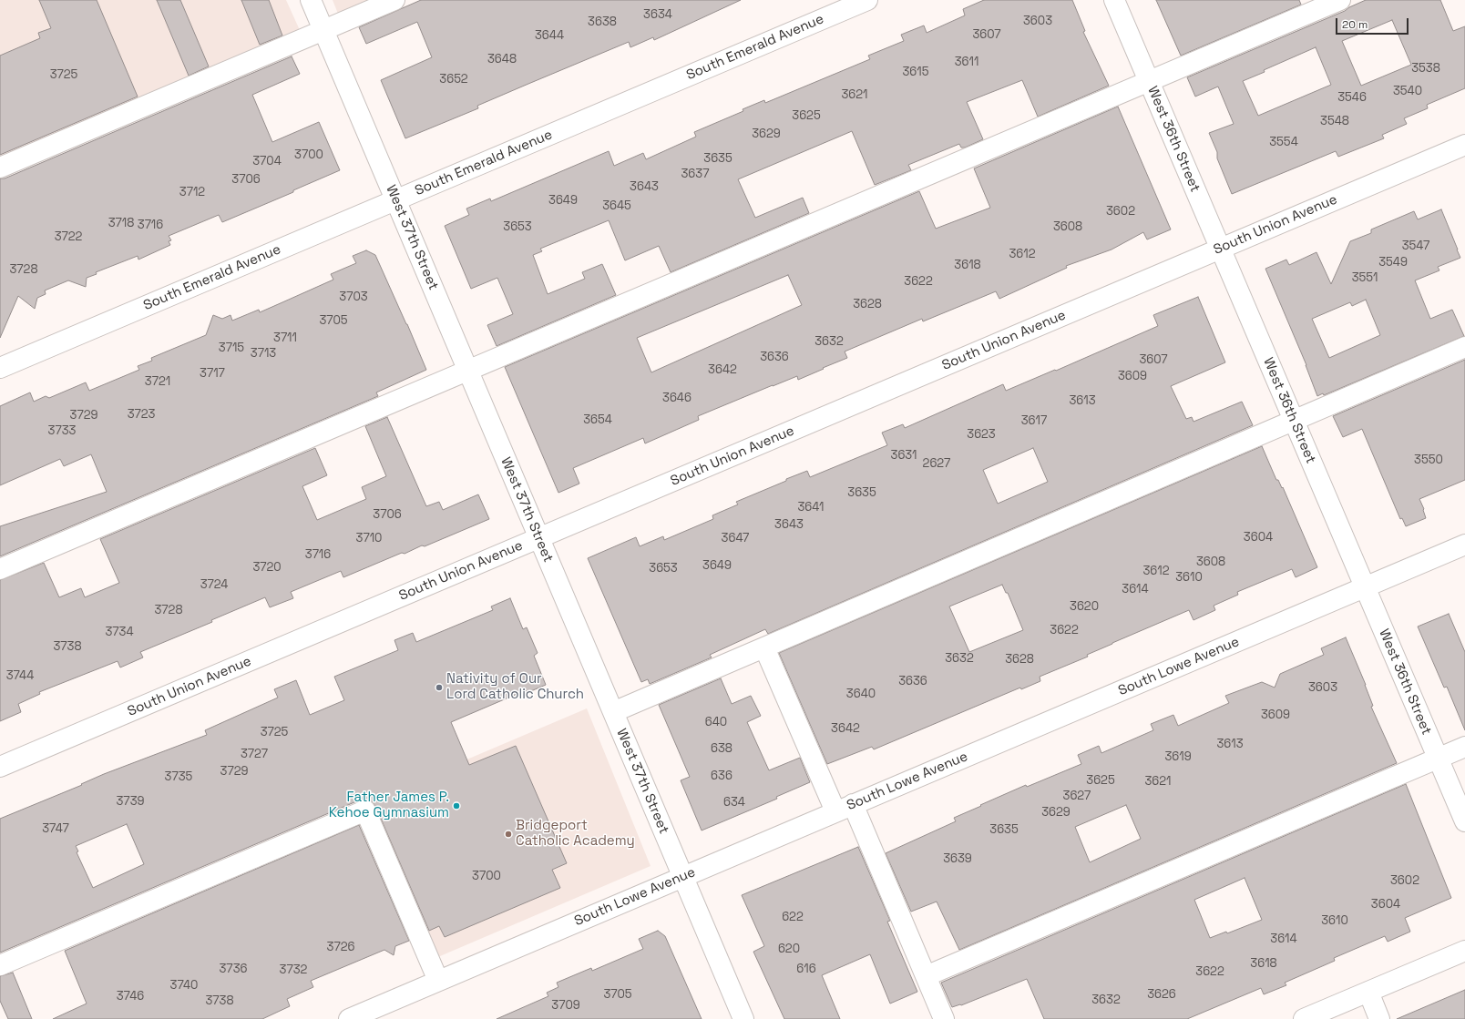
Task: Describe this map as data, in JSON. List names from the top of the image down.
{
  "streets": {
    "street": [
      "South Emerald Avenue",
      "West 36th Street",
      "South Union Avenue",
      "West 37th Street",
      "South Lowe Avenue"
    ]
  },
  "crossings": [
    ["South Emerald Avenue", "West 37th Street"],
    ["West 36th Street", "South Union Avenue"],
    ["West 36th Street", "South Lowe Avenue"],
    ["South Union Avenue", "West 37th Street"],
    ["West 37th Street", "South Lowe Avenue"]
  ],
  "places": ["Nativity of Our Lord Catholic Church", "Father James P. Kehoe Gymnasium", "Bridgeport Catholic Academy"],
  "house_numbers": [
    "3634",
    "3603",
    "3638",
    "3607",
    "3644",
    "3648",
    "3611",
    "3538",
    "3615",
    "3725",
    "3652",
    "3540",
    "3621",
    "3546",
    "3625",
    "3548",
    "3629",
    "3554",
    "3700",
    "3635",
    "3704",
    "3637",
    "3706",
    "3643",
    "3712",
    "3649",
    "3645",
    "3602",
    "3718",
    "3716",
    "3653",
    "3608",
    "3722",
    "3547",
    "3612",
    "3549",
    "3618",
    "3728",
    "3551",
    "3622",
    "3703",
    "3628",
    "3705",
    "3711",
    "3632",
    "3715",
    "3713",
    "3636",
    "3607",
    "3642",
    "3717",
    "3609",
    "3721",
    "3646",
    "3613",
    "3723",
    "3729",
    "3654",
    "3617",
    "3733",
    "3623",
    "3631",
    "3550",
    "2627",
    "3635",
    "3641",
    "3706",
    "3643",
    "3604",
    "3710",
    "3647",
    "3716",
    "3608",
    "3649",
    "3720",
    "3653",
    "3612",
    "3610",
    "3724",
    "3614",
    "3620",
    "3728",
    "3622",
    "3734",
    "3738",
    "3632",
    "3628",
    "3744",
    "3636",
    "3603",
    "3640",
    "3609",
    "640",
    "3642",
    "3725",
    "3613",
    "638",
    "3727",
    "3619",
    "3729",
    "636",
    "3735",
    "3625",
    "3621",
    "3627",
    "3739",
    "634",
    "3629",
    "3747",
    "3635",
    "3639",
    "3700",
    "3602",
    "3604",
    "622",
    "3610",
    "3614",
    "3726",
    "620",
    "3618",
    "3736",
    "616",
    "3732",
    "3622",
    "3740",
    "3705",
    "3626",
    "3746",
    "3632",
    "3738",
    "3709"
  ],
  "scale_bar": "20 m"
}
